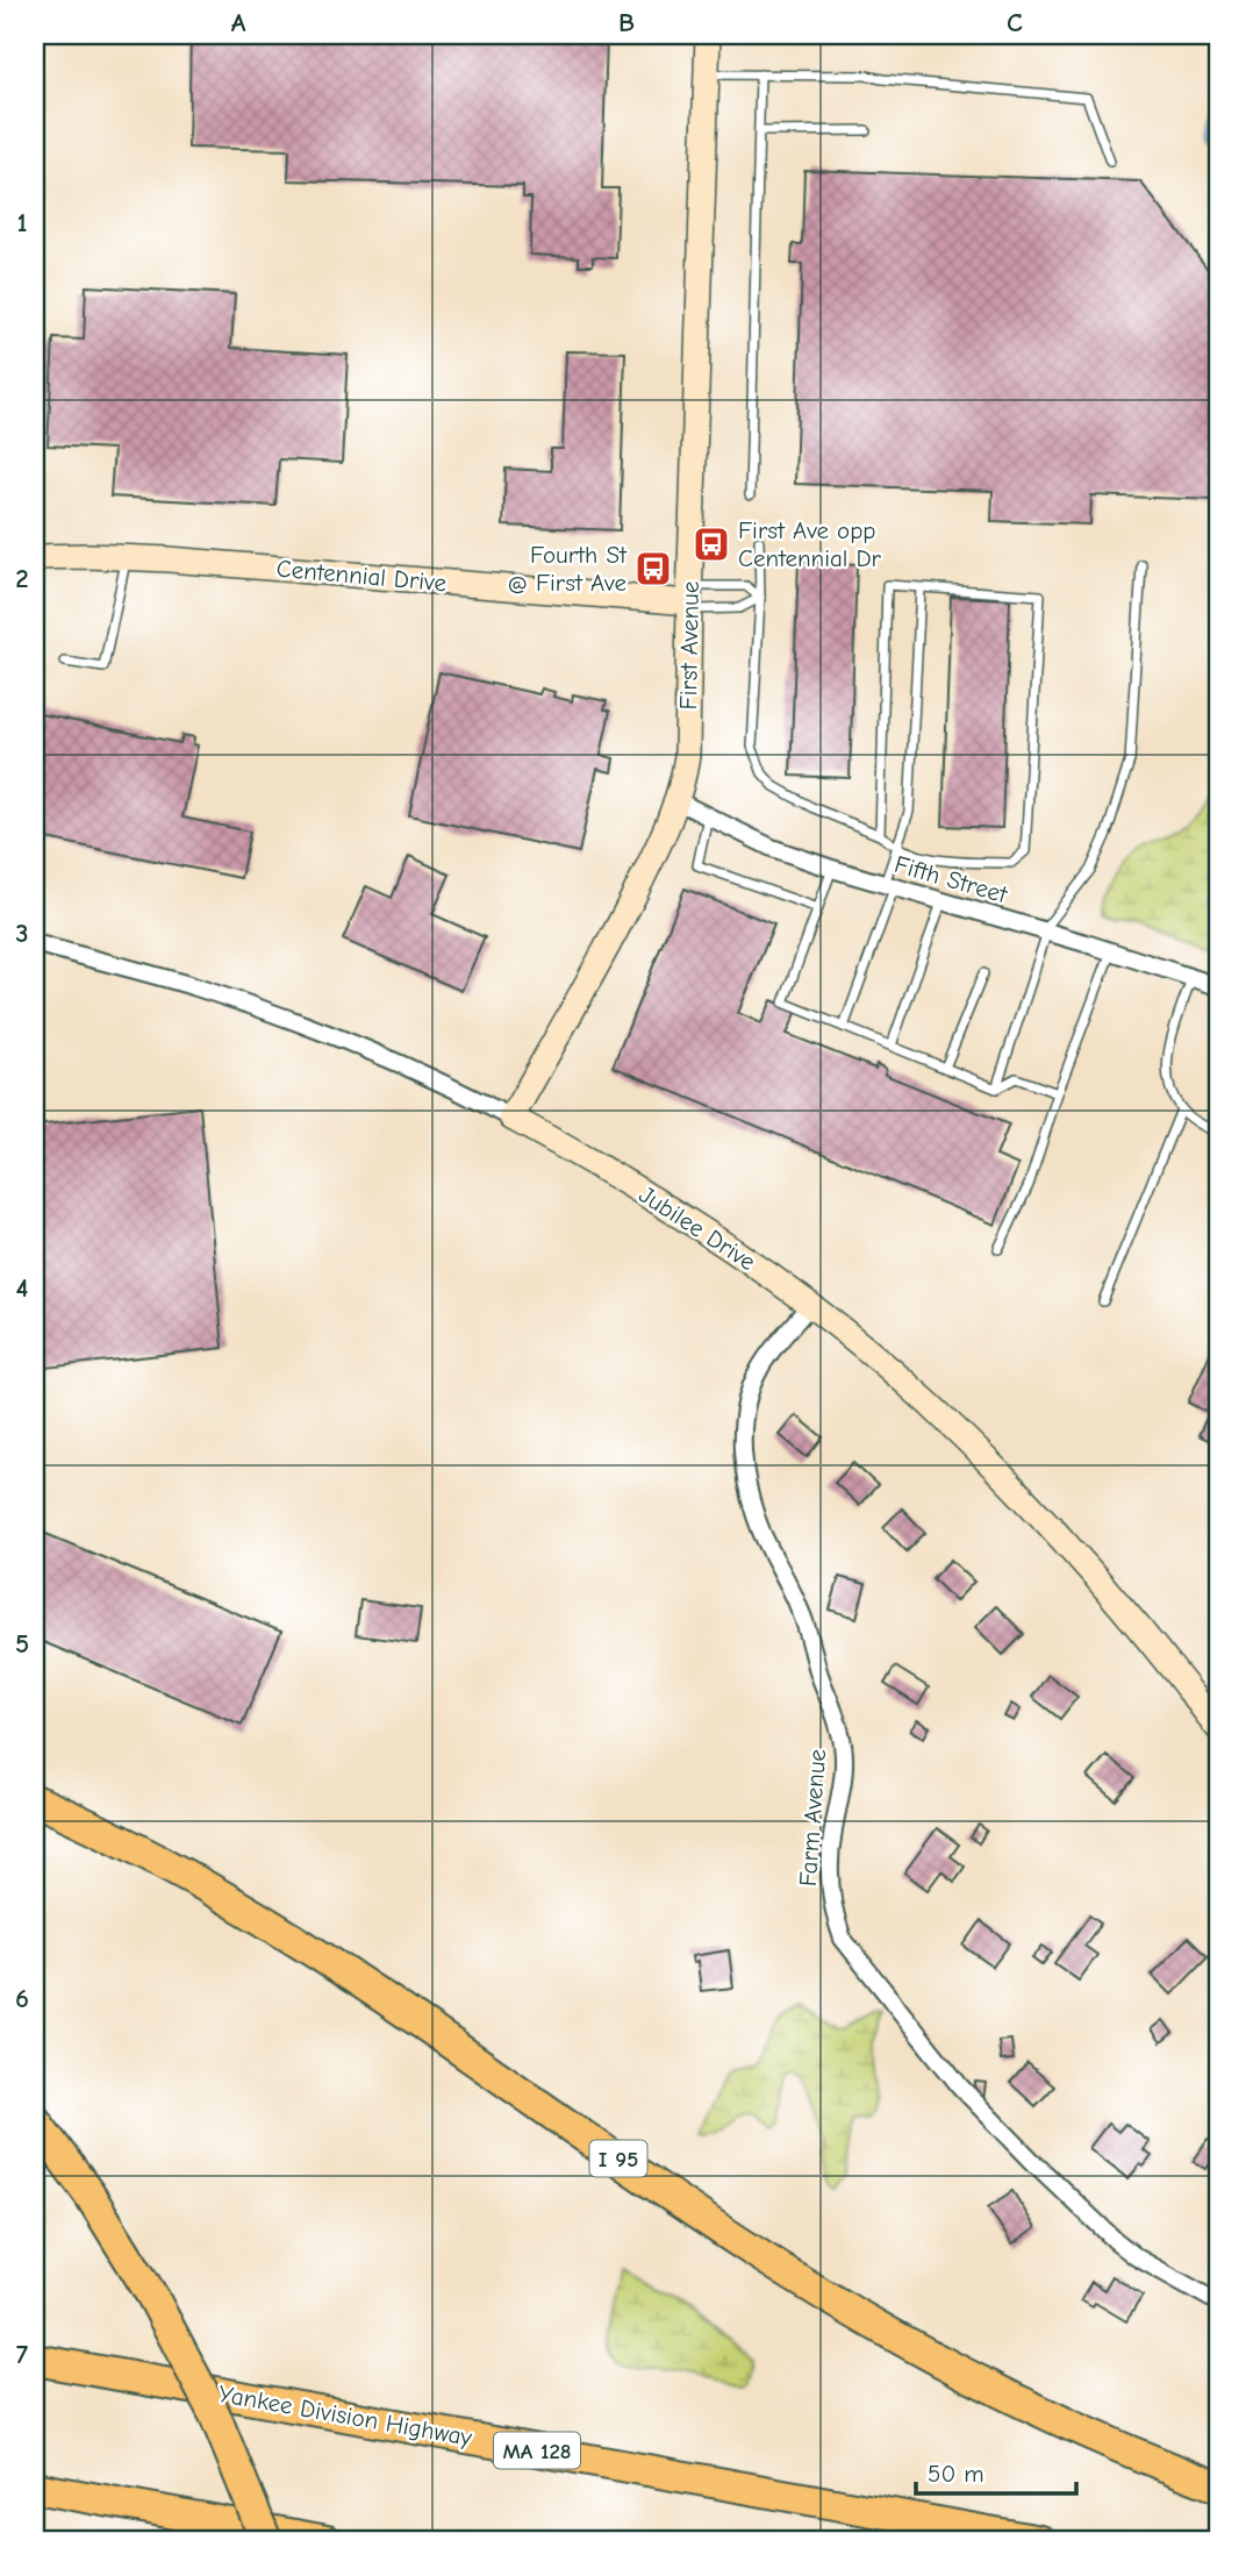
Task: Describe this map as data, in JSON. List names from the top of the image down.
{
  "streets": {
    "highway": ["I 95", "Yankee Division Highway", "MA 128"],
    "street": [
      "Centennial Drive",
      "First Avenue",
      "Fifth Street",
      "Jubilee Drive",
      "Farm Avenue"
    ]
  },
  "crossings": [
    ["Centennial Drive", "First Avenue"],
    ["First Avenue", "Fifth Street"],
    ["First Avenue", "Jubilee Drive"],
    ["Jubilee Drive", "Farm Avenue"]
  ],
  "places": {
    "bus stop": ["First Ave opp Centennial Dr", "Fourth St @ First Ave"]
  },
  "scale_bar": "50 m",
  "grid": {
    "columns": ["A", "B", "C"],
    "rows": [
      "1",
      "2",
      "3",
      "4",
      "5",
      "6",
      "7"
    ]
  }
}
